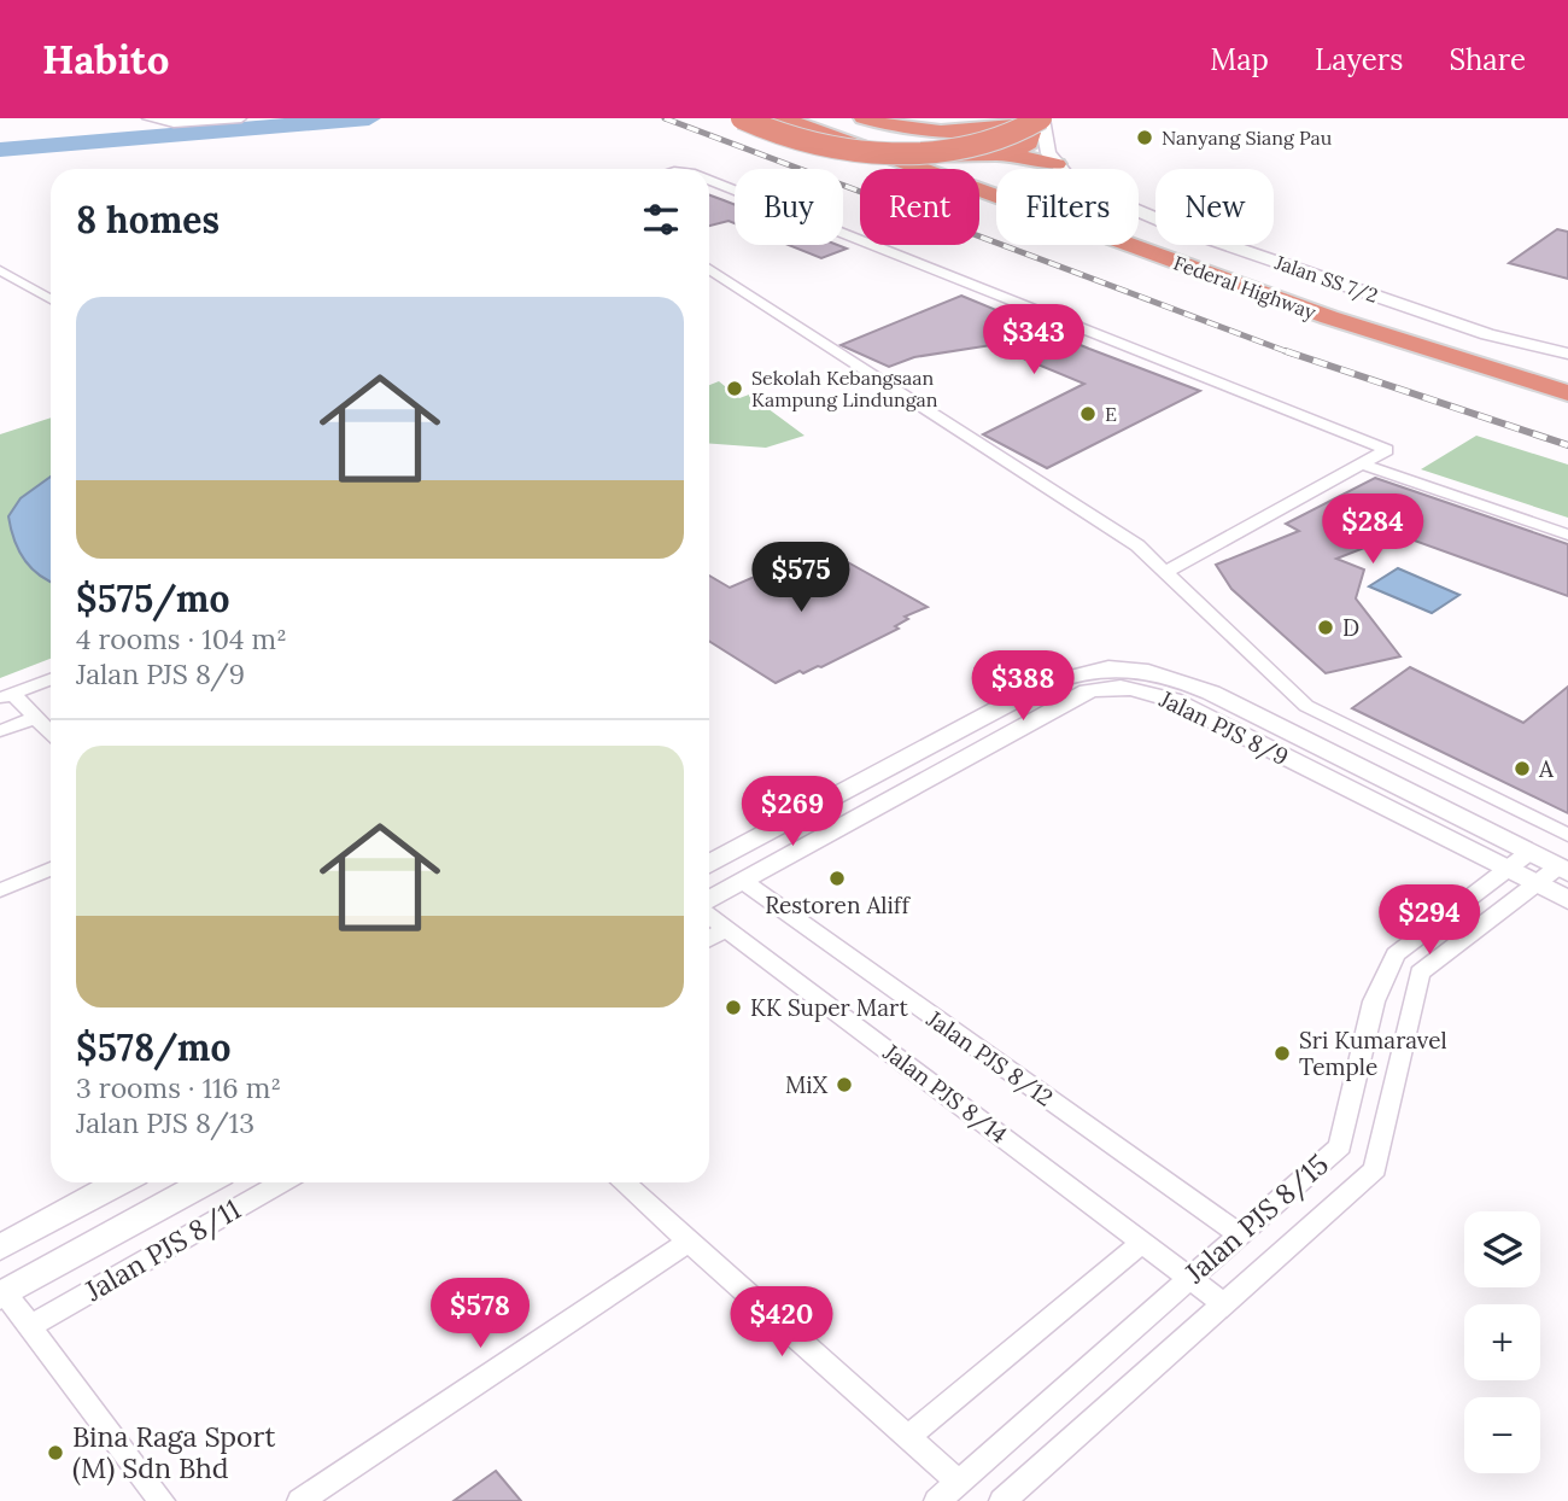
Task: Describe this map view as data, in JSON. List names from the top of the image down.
{
  "streets": {
    "highway": ["Federal Highway"],
    "street": [
      "Jalan SS 7/2",
      "Jalan PJS 8/9",
      "Jalan PJS 8/12",
      "Jalan PJS 8/14",
      "Jalan PJS 8/15",
      "Jalan PJS 8/11"
    ]
  },
  "crossings": [
    ["Jalan PJS 8/9", "Jalan PJS 8/12"],
    ["Jalan PJS 8/9", "Jalan PJS 8/15"],
    ["Jalan PJS 8/12", "Jalan PJS 8/15"],
    ["Jalan PJS 8/14", "Jalan PJS 8/15"]
  ],
  "places": [
    "Nanyang Siang Pau",
    "Sekolah Kebangsaan Kampung Lindungan",
    "E",
    "D",
    "A",
    "Restoren Aliff",
    "KK Super Mart",
    "Sri Kumaravel Temple",
    "MiX",
    "Bina Raga Sport (M) Sdn Bhd"
  ],
  "page": {
    "header": "Habito",
    "nav": ["Map", "Layers", "Share"],
    "chip": [
      "Buy",
      "Rent",
      "Filters",
      "New"
    ],
    "heading": "8 homes",
    "list": [
      {
        "name": "$575/mo",
        "note": "4 rooms · 104 m² · Jalan PJS 8/9"
      },
      {
        "name": "$578/mo",
        "note": "3 rooms · 116 m² · Jalan PJS 8/13"
      }
    ],
    "price": [
      "$343",
      "$284",
      "$575",
      "$388",
      "$269",
      "$294",
      "$578",
      "$420"
    ],
    "map_buttons": ["+", "−"]
  }
}
